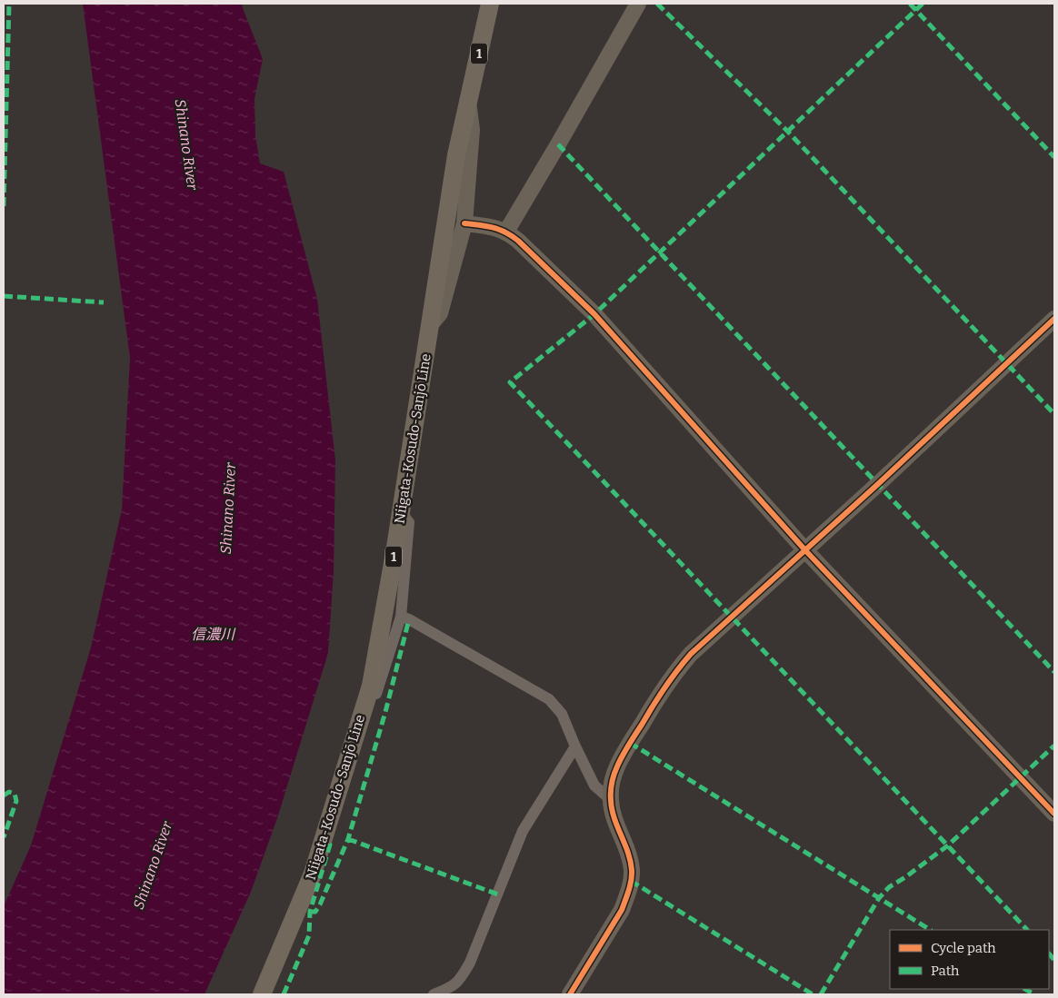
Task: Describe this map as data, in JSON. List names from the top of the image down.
{
  "streets": {
    "main road": ["1", "Niigata-Kosudo-Sanjō Line"]
  },
  "water": ["Shinano River", "信濃川"],
  "legend": ["Cycle path", "Path"]
}
